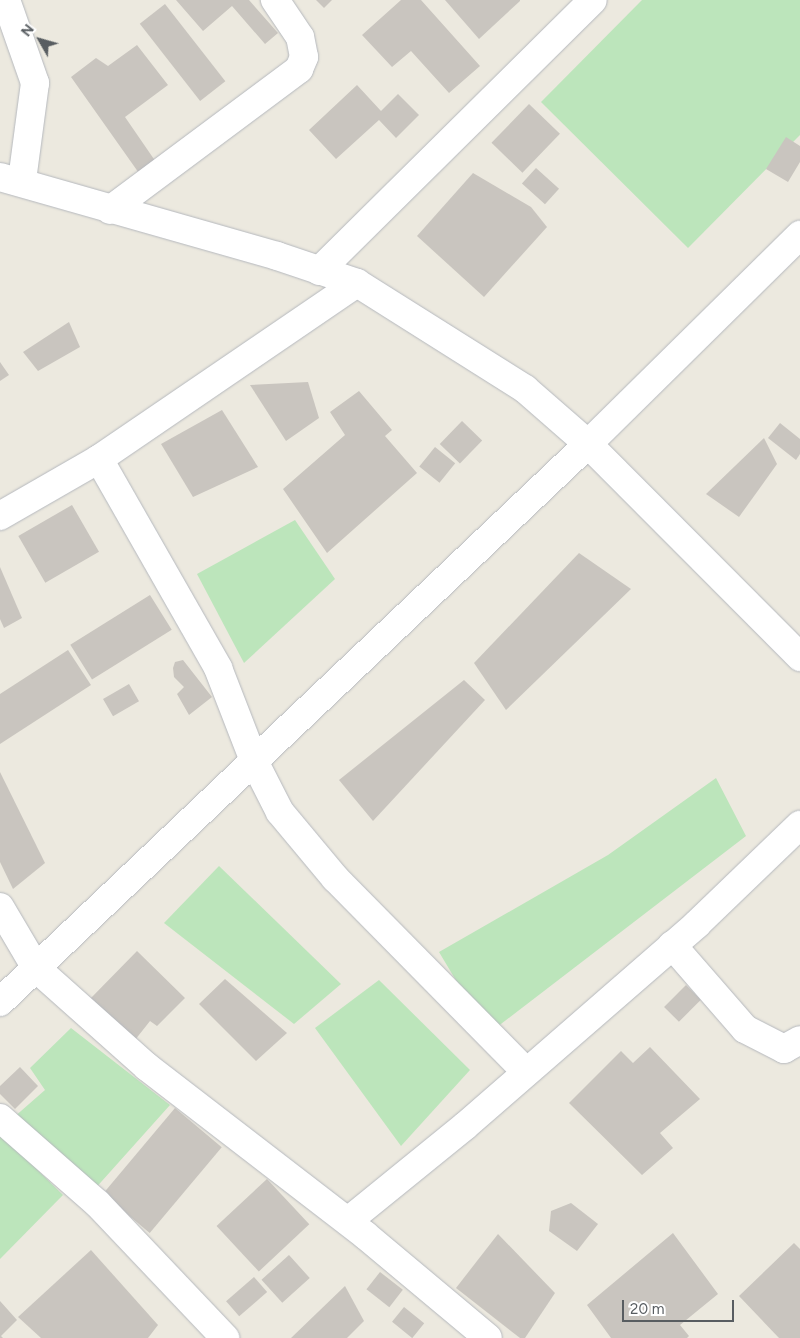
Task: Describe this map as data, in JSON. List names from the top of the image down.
{
  "scale_bar": "20 m",
  "north": "top left"
}
